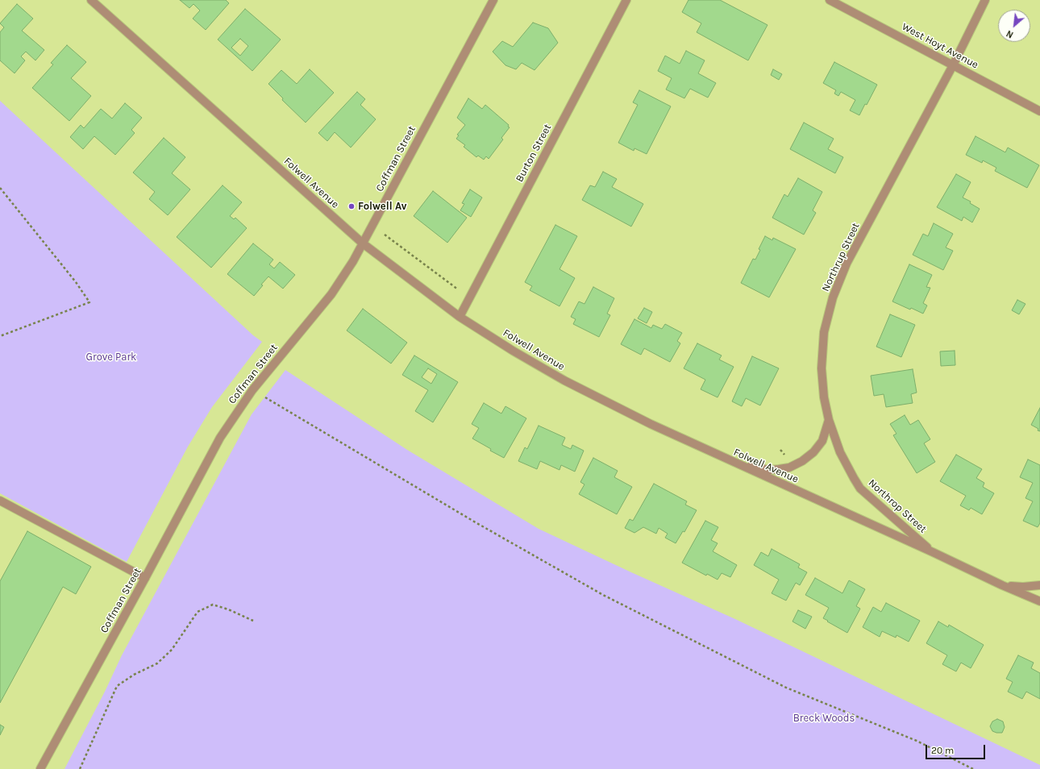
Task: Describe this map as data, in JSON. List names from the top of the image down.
{
  "streets": {
    "street": [
      "West Hoyt Avenue",
      "Burton Street",
      "Coffman Street",
      "Folwell Avenue",
      "Northrup Street",
      "Northrop Street"
    ]
  },
  "crossings": [
    ["West Hoyt Avenue", "Northrup Street"],
    ["Burton Street", "Folwell Avenue"],
    ["Coffman Street", "Folwell Avenue"],
    ["Folwell Avenue", "Northrup Street"],
    ["Folwell Avenue", "Northrop Street"],
    ["Northrup Street", "Northrop Street"]
  ],
  "parks": ["Grove Park", "Breck Woods"],
  "places": ["Folwell Av"],
  "scale_bar": "20 m",
  "north": "bottom left"
}
